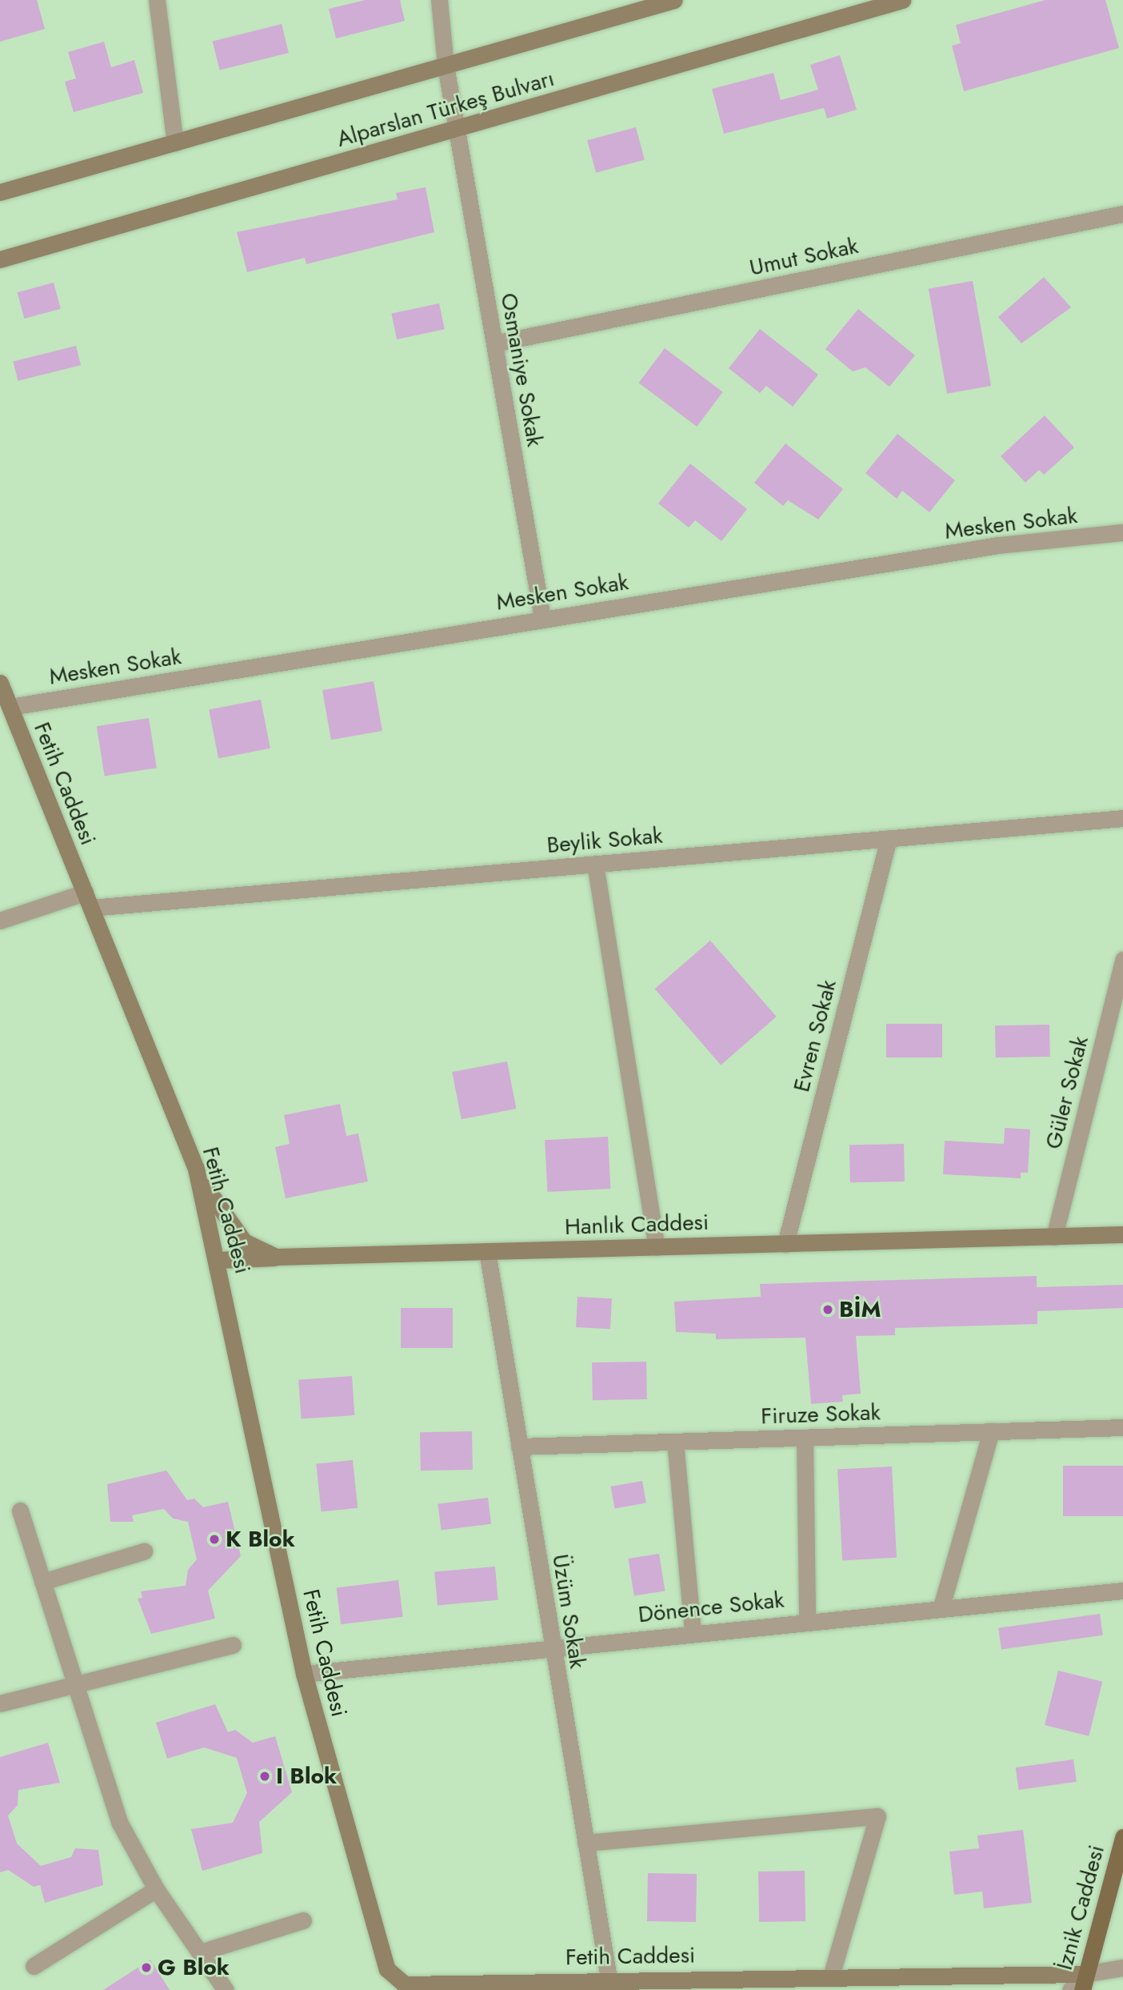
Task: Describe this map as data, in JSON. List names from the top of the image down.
{
  "streets": {
    "main road": ["İznik Caddesi"],
    "street": [
      "Alparslan Türkeş Bulvarı",
      "Umut Sokak",
      "Osmaniye Sokak",
      "Mesken Sokak",
      "Fetih Caddesi",
      "Beylik Sokak",
      "Evren Sokak",
      "Güler Sokak",
      "Hanlık Caddesi",
      "Firuze Sokak",
      "Dönence Sokak",
      "Üzüm Sokak"
    ]
  },
  "crossings": [
    ["Alparslan Türkeş Bulvarı", "Osmaniye Sokak"],
    ["Umut Sokak", "Osmaniye Sokak"],
    ["Osmaniye Sokak", "Mesken Sokak"],
    ["Mesken Sokak", "Fetih Caddesi"],
    ["Fetih Caddesi", "Beylik Sokak"],
    ["Fetih Caddesi", "Hanlık Caddesi"],
    ["Fetih Caddesi", "Dönence Sokak"],
    ["Fetih Caddesi", "Üzüm Sokak"],
    ["Fetih Caddesi", "İznik Caddesi"],
    ["Beylik Sokak", "Evren Sokak"],
    ["Evren Sokak", "Hanlık Caddesi"],
    ["Güler Sokak", "Hanlık Caddesi"],
    ["Hanlık Caddesi", "Üzüm Sokak"],
    ["Firuze Sokak", "Üzüm Sokak"],
    ["Dönence Sokak", "Üzüm Sokak"]
  ],
  "places": [
    "BİM",
    "K Blok",
    "I Blok",
    "G Blok"
  ]
}
